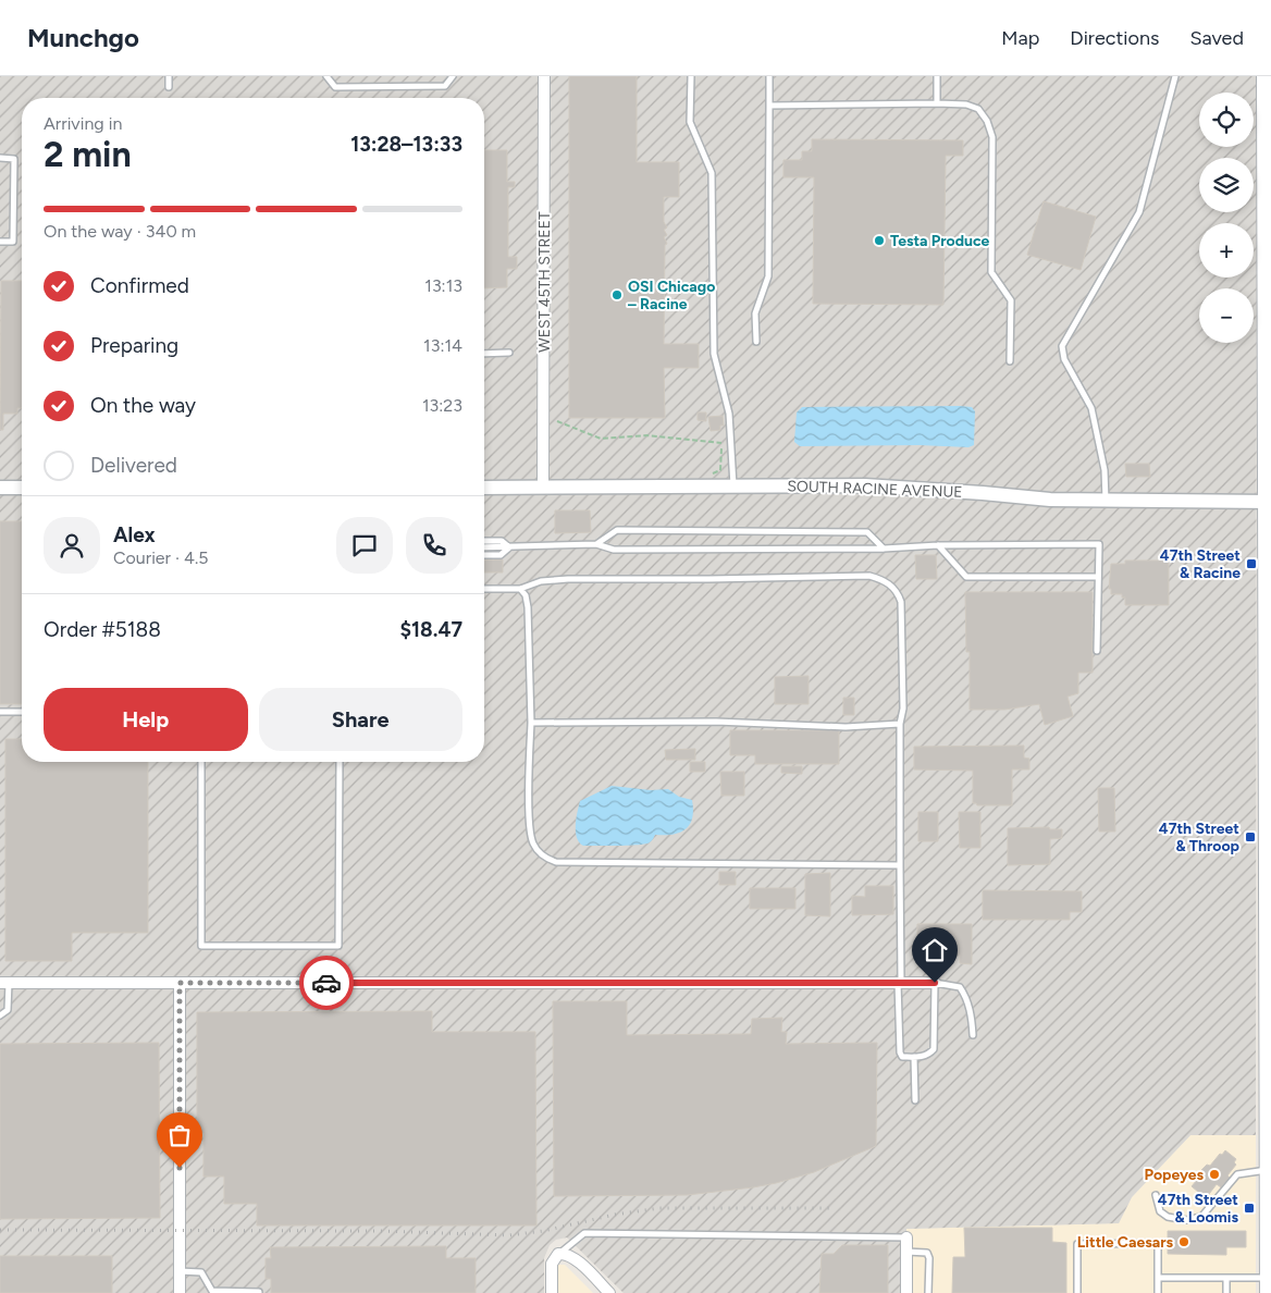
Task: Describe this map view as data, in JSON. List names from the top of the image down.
{
  "streets": {
    "street": ["WEST 45TH STREET", "SOUTH RACINE AVENUE"]
  },
  "crossings": [
    ["WEST 45TH STREET", "SOUTH RACINE AVENUE"]
  ],
  "places": {
    "other": [
      "Testa Produce",
      "OSI Chicago – Racine",
      "Popeyes",
      "Little Caesars"
    ],
    "transit": ["47th Street & Racine", "47th Street & Throop", "47th Street & Loomis"]
  },
  "page": {
    "header": "Munchgo",
    "nav": ["Map", "Directions", "Saved"],
    "map_buttons": ["+", "−"],
    "heading": ["2 min", "Arriving in", "13:28–13:33"],
    "panel": [
      "Alex",
      "Courier · 4.5",
      "Order #5188",
      "$18.47"
    ],
    "bar": "On the way · 340 m",
    "list": [
      ["Confirmed", "13:13"],
      ["Preparing", "13:14"],
      ["On the way", "13:23"],
      "Delivered"
    ],
    "buttons": ["Help", "Share"]
  }
}
